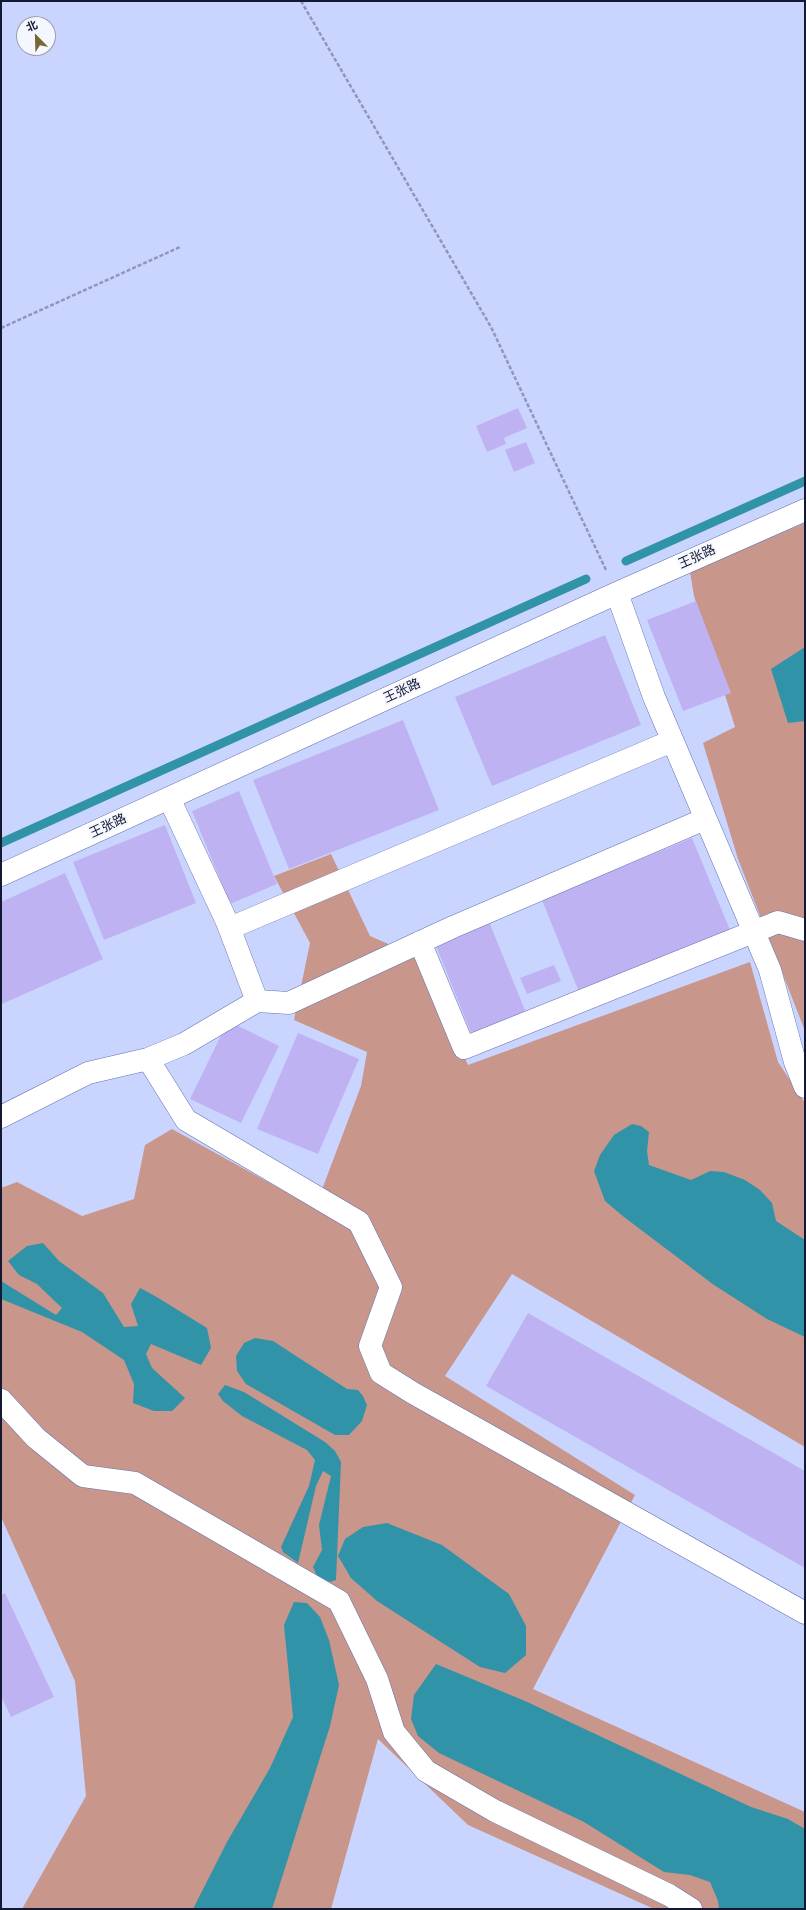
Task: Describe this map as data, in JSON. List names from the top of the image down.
{
  "streets": {
    "street": ["王张路"]
  },
  "north": "top left"
}
